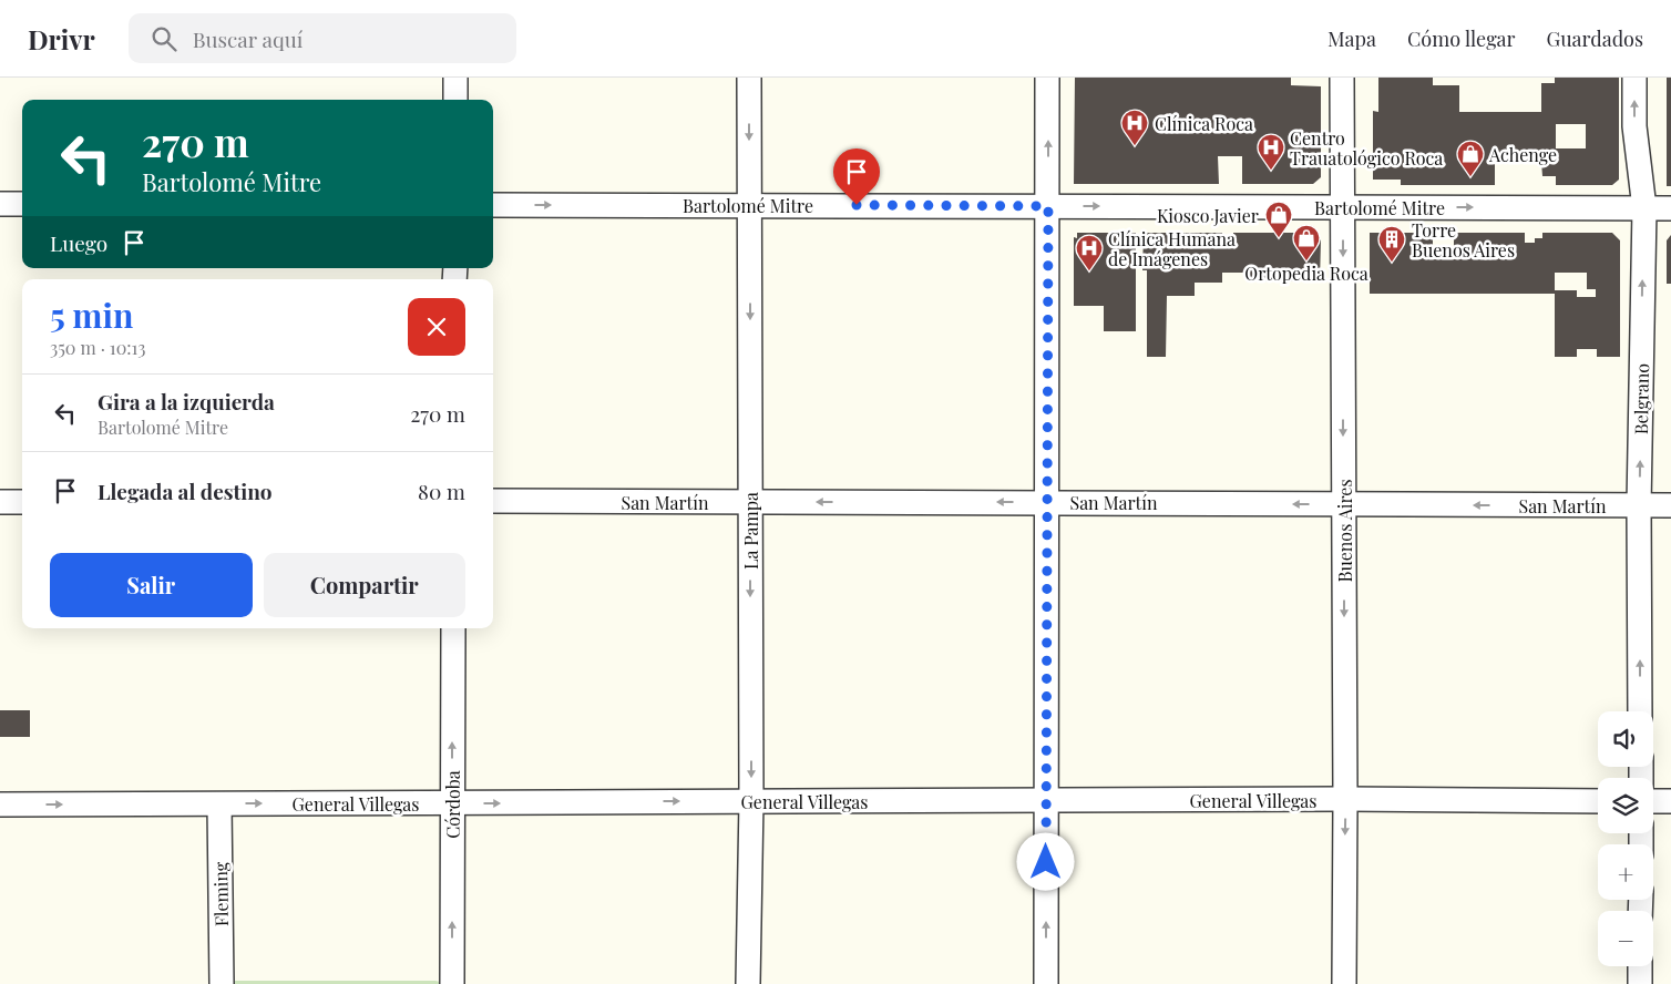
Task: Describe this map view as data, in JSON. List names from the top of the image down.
{
  "streets": {
    "street": [
      "Bartolomé Mitre",
      "Belgrano",
      "San Martín",
      "La Pampa",
      "Buenos Aires",
      "General Villegas",
      "Córdoba",
      "Fleming"
    ]
  },
  "crossings": [
    ["Bartolomé Mitre", "Belgrano"],
    ["Bartolomé Mitre", "La Pampa"],
    ["Bartolomé Mitre", "Buenos Aires"],
    ["Belgrano", "San Martín"],
    ["San Martín", "La Pampa"],
    ["San Martín", "Buenos Aires"],
    ["La Pampa", "General Villegas"],
    ["Buenos Aires", "General Villegas"],
    ["General Villegas", "Córdoba"],
    ["General Villegas", "Fleming"]
  ],
  "one_way": [
    "Bartolomé Mitre",
    "Belgrano",
    "San Martín",
    "La Pampa",
    "Buenos Aires",
    "General Villegas",
    "Córdoba"
  ],
  "places": {
    "hospital": ["Clínica Roca", "Centro Trauatológico Roca", "Clínica Humana de Imágenes"],
    "shop": ["Achenge", "Kiosco Javier", "Ortopedia Roca"],
    "building": ["Torre Buenos Aires"]
  },
  "page": {
    "header": "Drivr",
    "search": "Buscar aquí",
    "nav": ["Mapa", "Cómo llegar", "Guardados"],
    "turn": ["270 m", "Bartolomé Mitre"],
    "then": "Luego",
    "heading": ["5 min", "350 m · 10:13"],
    "list": [
      {
        "name": "Gira a la izquierda",
        "note": "Bartolomé Mitre",
        "value": "270 m"
      },
      {
        "name": "Llegada al destino",
        "value": "80 m"
      }
    ],
    "buttons": ["Salir", "Compartir"],
    "map_buttons": ["+", "−"]
  }
}
